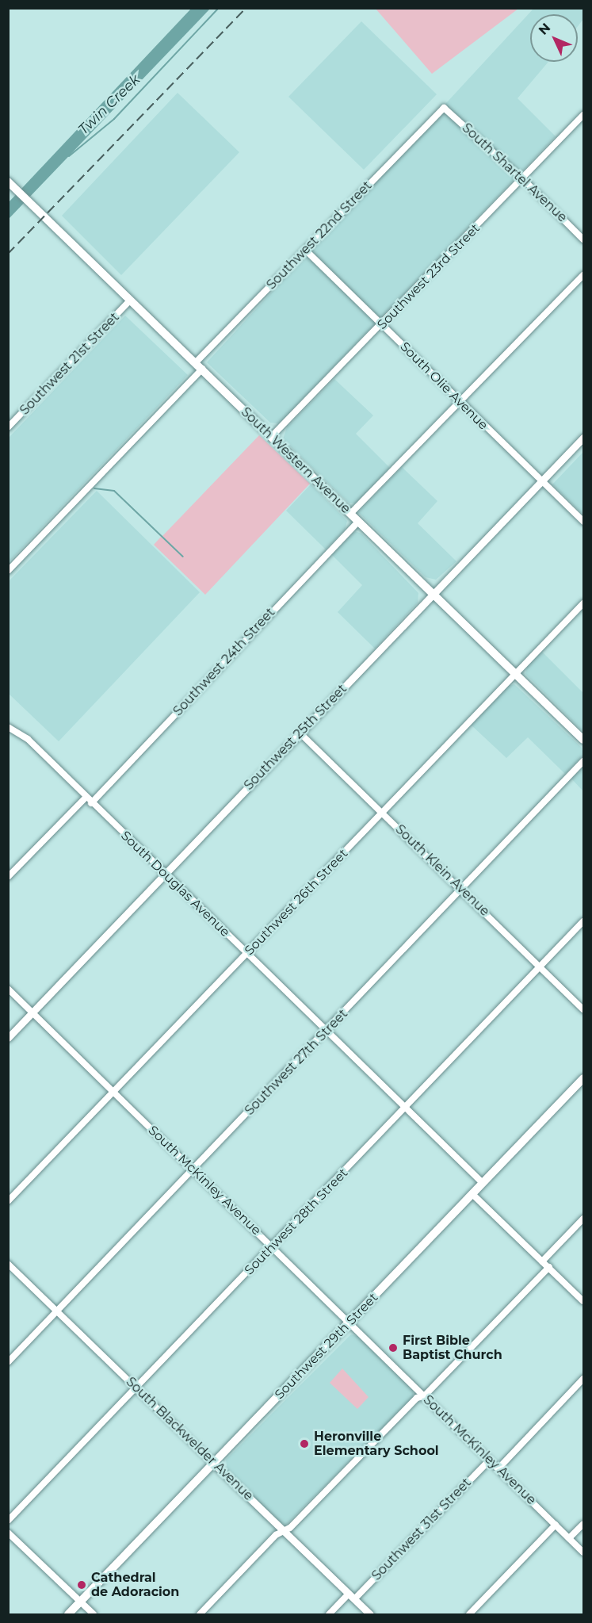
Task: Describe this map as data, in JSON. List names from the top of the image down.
{
  "streets": {
    "main road": ["South Western Avenue", "Southwest 29th Street"],
    "street": [
      "South Shartel Avenue",
      "Southwest 22nd Street",
      "Southwest 23rd Street",
      "Southwest 21st Street",
      "South Olie Avenue",
      "Southwest 24th Street",
      "Southwest 25th Street",
      "South Klein Avenue",
      "South Douglas Avenue",
      "Southwest 26th Street",
      "Southwest 27th Street",
      "South McKinley Avenue",
      "Southwest 28th Street",
      "South Blackwelder Avenue",
      "Southwest 31st Street"
    ]
  },
  "crossings": [
    ["South Shartel Avenue", "Southwest 22nd Street"],
    ["South Shartel Avenue", "Southwest 23rd Street"],
    ["Southwest 22nd Street", "South Olie Avenue"],
    ["Southwest 22nd Street", "South Western Avenue"],
    ["Southwest 23rd Street", "South Olie Avenue"],
    ["Southwest 23rd Street", "South Western Avenue"],
    ["Southwest 21st Street", "South Western Avenue"],
    ["South Olie Avenue", "Southwest 25th Street"],
    ["South Western Avenue", "Southwest 24th Street"],
    ["South Western Avenue", "Southwest 25th Street"],
    ["South Western Avenue", "Southwest 26th Street"],
    ["Southwest 24th Street", "South Douglas Avenue"],
    ["Southwest 25th Street", "South Klein Avenue"],
    ["Southwest 25th Street", "South Douglas Avenue"],
    ["Southwest 25th Street", "South McKinley Avenue"],
    ["South Klein Avenue", "Southwest 26th Street"],
    ["South Klein Avenue", "Southwest 27th Street"],
    ["South Klein Avenue", "Southwest 28th Street"],
    ["South Douglas Avenue", "Southwest 26th Street"],
    ["South Douglas Avenue", "Southwest 27th Street"],
    ["South Douglas Avenue", "Southwest 28th Street"],
    ["South Douglas Avenue", "Southwest 29th Street"],
    ["Southwest 26th Street", "South McKinley Avenue"],
    ["Southwest 27th Street", "South McKinley Avenue"],
    ["Southwest 27th Street", "South Blackwelder Avenue"],
    ["South McKinley Avenue", "Southwest 28th Street"],
    ["South McKinley Avenue", "Southwest 29th Street"],
    ["South McKinley Avenue", "Southwest 31st Street"],
    ["Southwest 28th Street", "South Blackwelder Avenue"],
    ["Southwest 29th Street", "South Blackwelder Avenue"],
    ["South Blackwelder Avenue", "Southwest 31st Street"]
  ],
  "water": ["Twin Creek"],
  "places": ["First Bible Baptist Church", "Heronville Elementary School", "Cathedral de Adoracion"],
  "north": "top left"
}
